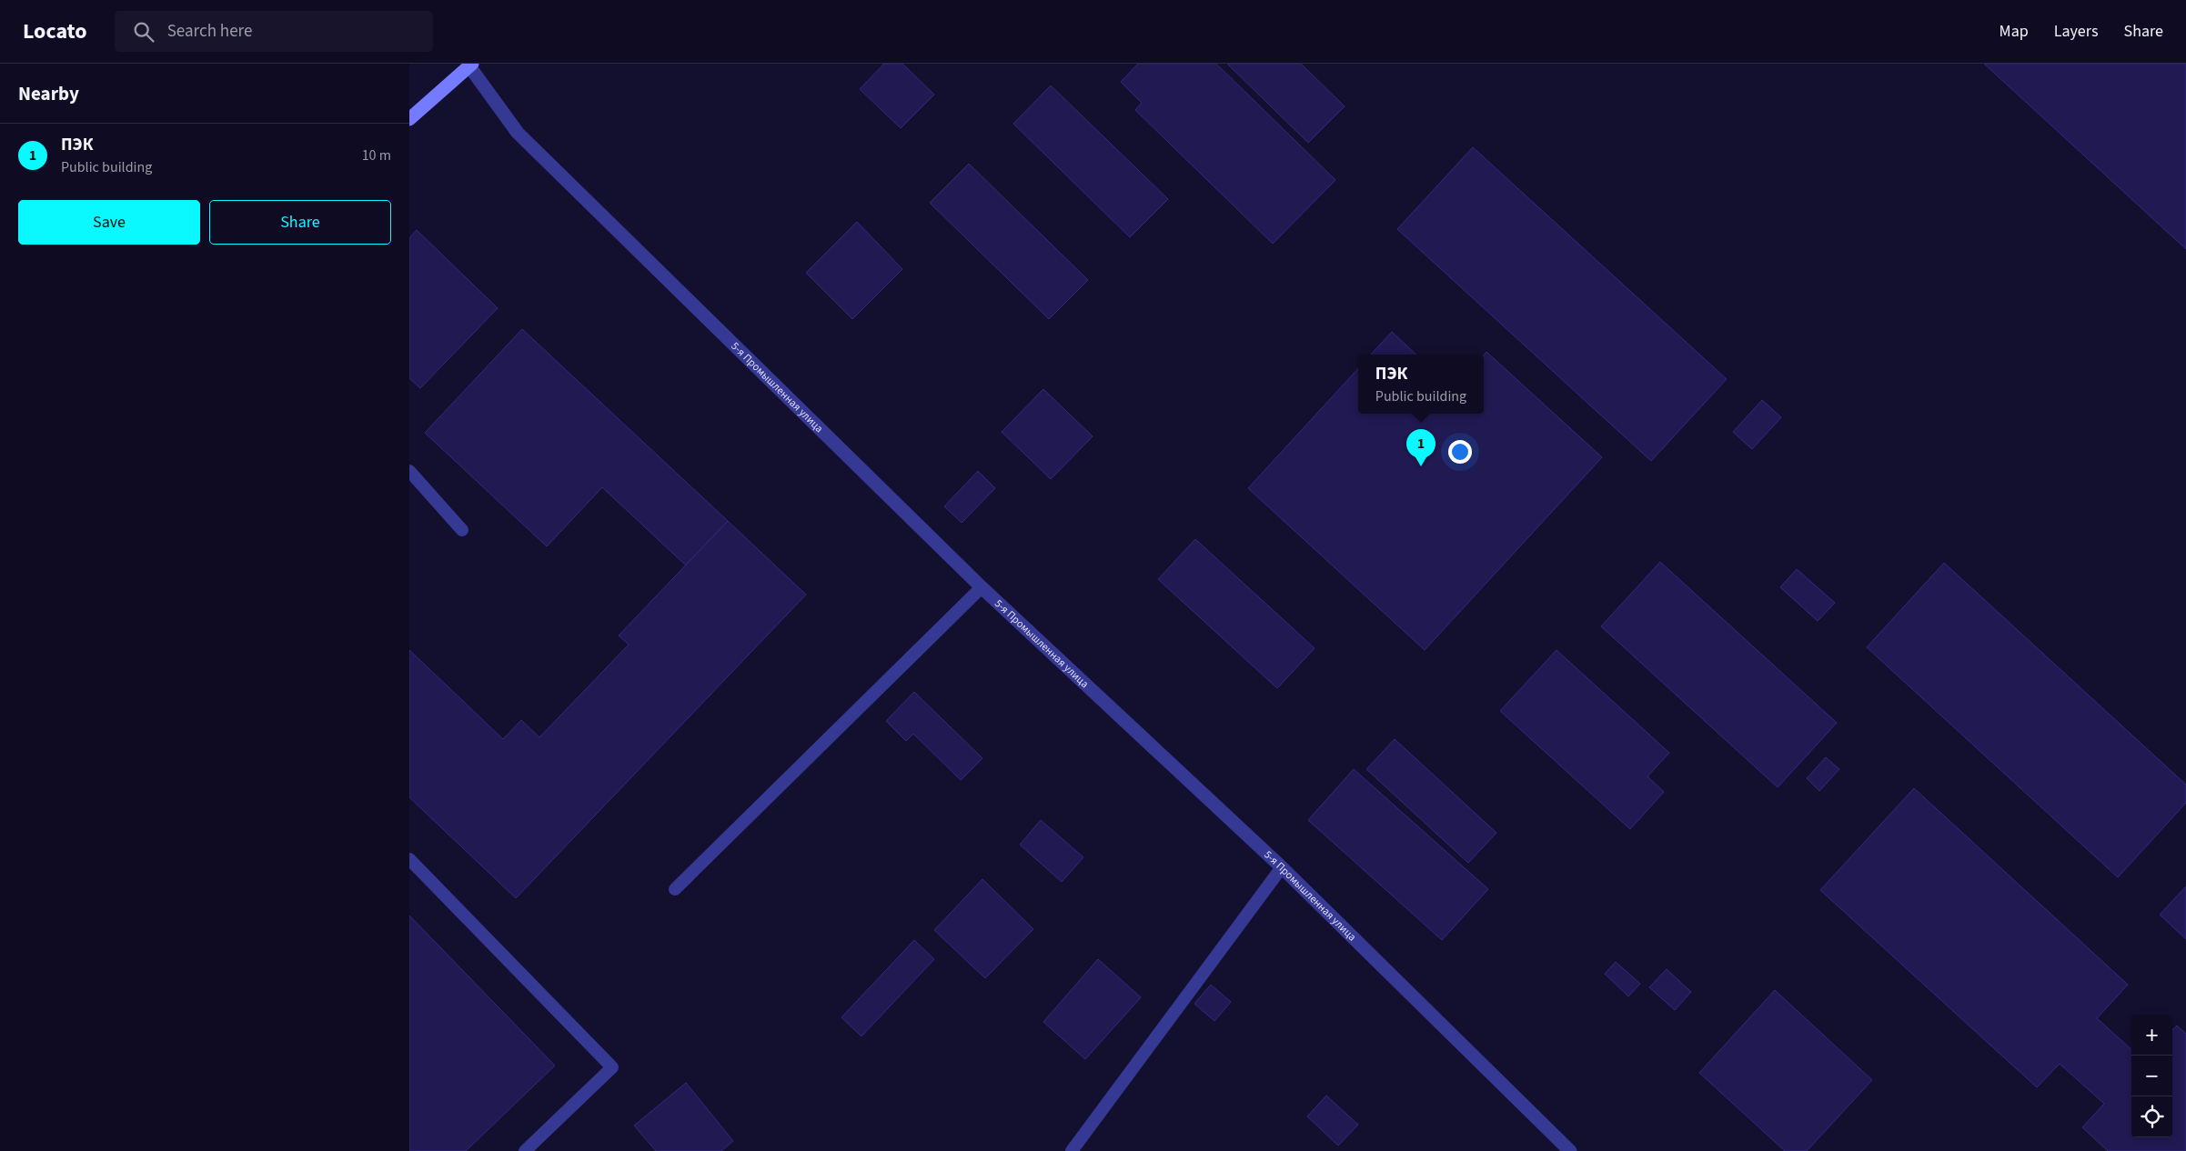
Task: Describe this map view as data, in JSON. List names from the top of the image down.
{
  "streets": {
    "street": ["5-я Промышленная улица"]
  },
  "page": {
    "header": "Locato",
    "search": "Search here",
    "nav": ["Map", "Layers", "Share"],
    "heading": "Nearby",
    "list": [
      {
        "mark": "1",
        "name": "ПЭК",
        "note": "Public building",
        "value": "10 m"
      }
    ],
    "buttons": ["Save", "Share"],
    "popup": ["ПЭК", "Public building"],
    "pins": "1",
    "map_buttons": ["+", "−"]
  }
}
